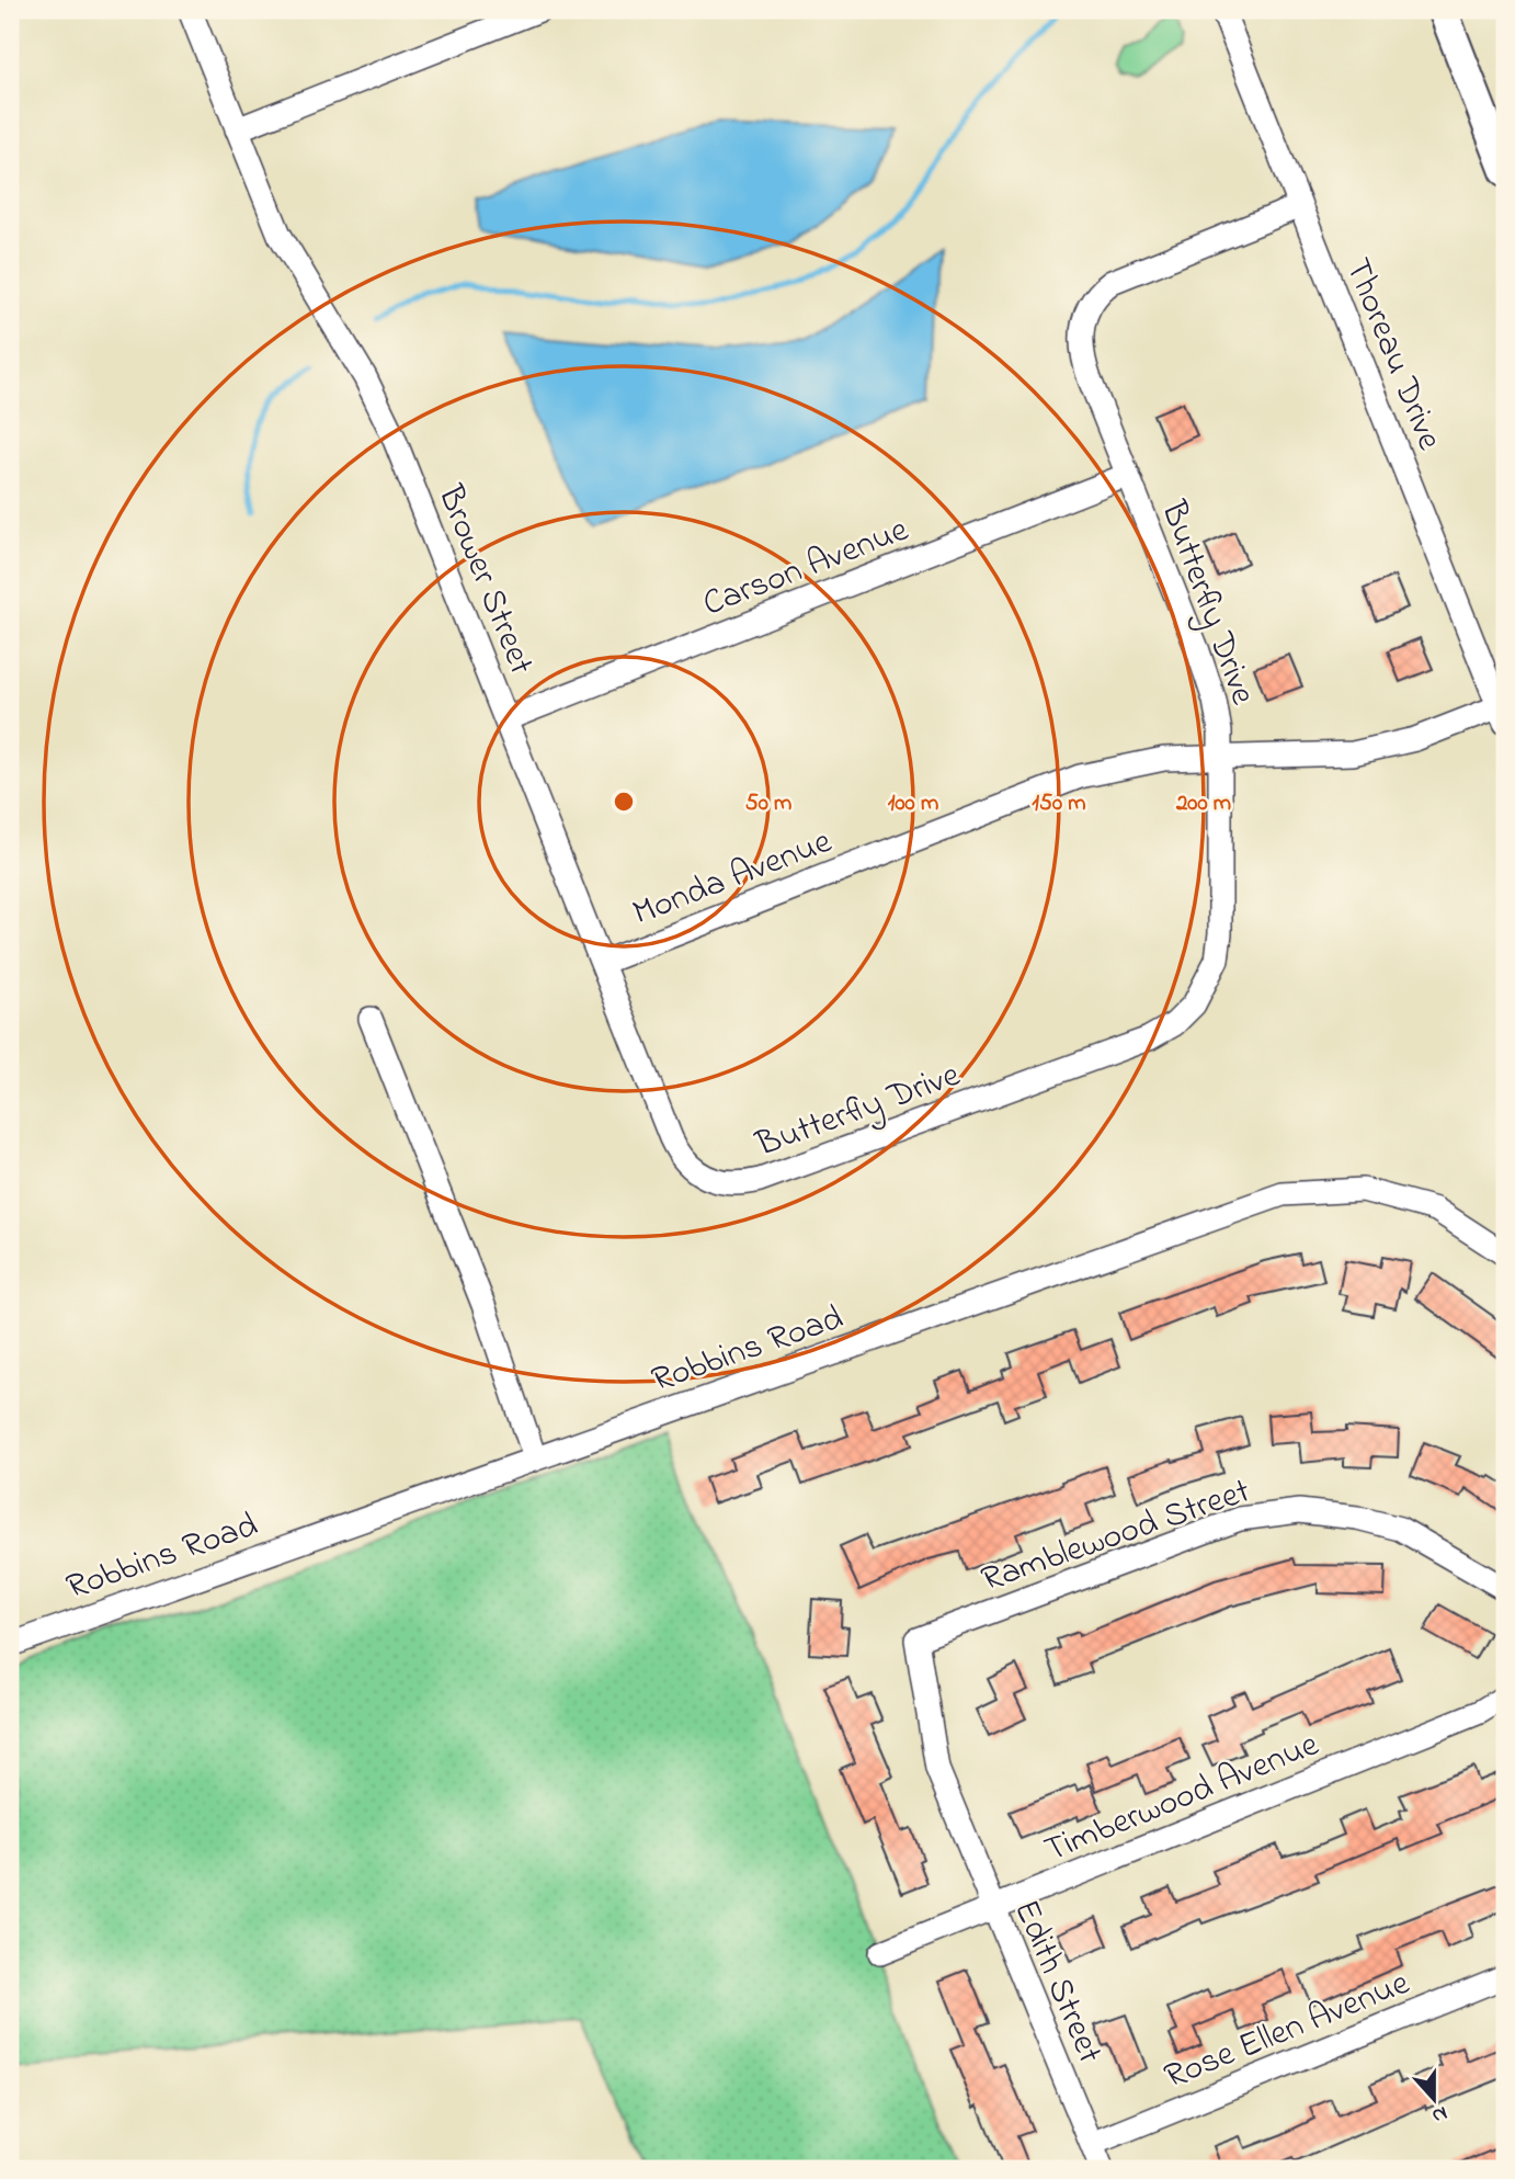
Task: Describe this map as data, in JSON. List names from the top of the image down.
{
  "streets": {
    "street": [
      "Thoreau Drive",
      "Carson Avenue",
      "Brower Street",
      "Butterfly Drive",
      "Monda Avenue",
      "Robbins Road",
      "Ramblewood Street",
      "Timberwood Avenue",
      "Edith Street",
      "Rose Ellen Avenue"
    ]
  },
  "crossings": [
    ["Thoreau Drive", "Butterfly Drive"],
    ["Thoreau Drive", "Monda Avenue"],
    ["Carson Avenue", "Brower Street"],
    ["Carson Avenue", "Butterfly Drive"],
    ["Brower Street", "Butterfly Drive"],
    ["Brower Street", "Monda Avenue"],
    ["Butterfly Drive", "Monda Avenue"],
    ["Ramblewood Street", "Edith Street"],
    ["Timberwood Avenue", "Edith Street"],
    ["Edith Street", "Rose Ellen Avenue"]
  ],
  "north": "bottom",
  "rings": [
    "50 m",
    "100 m",
    "150 m",
    "200 m"
  ]
}
